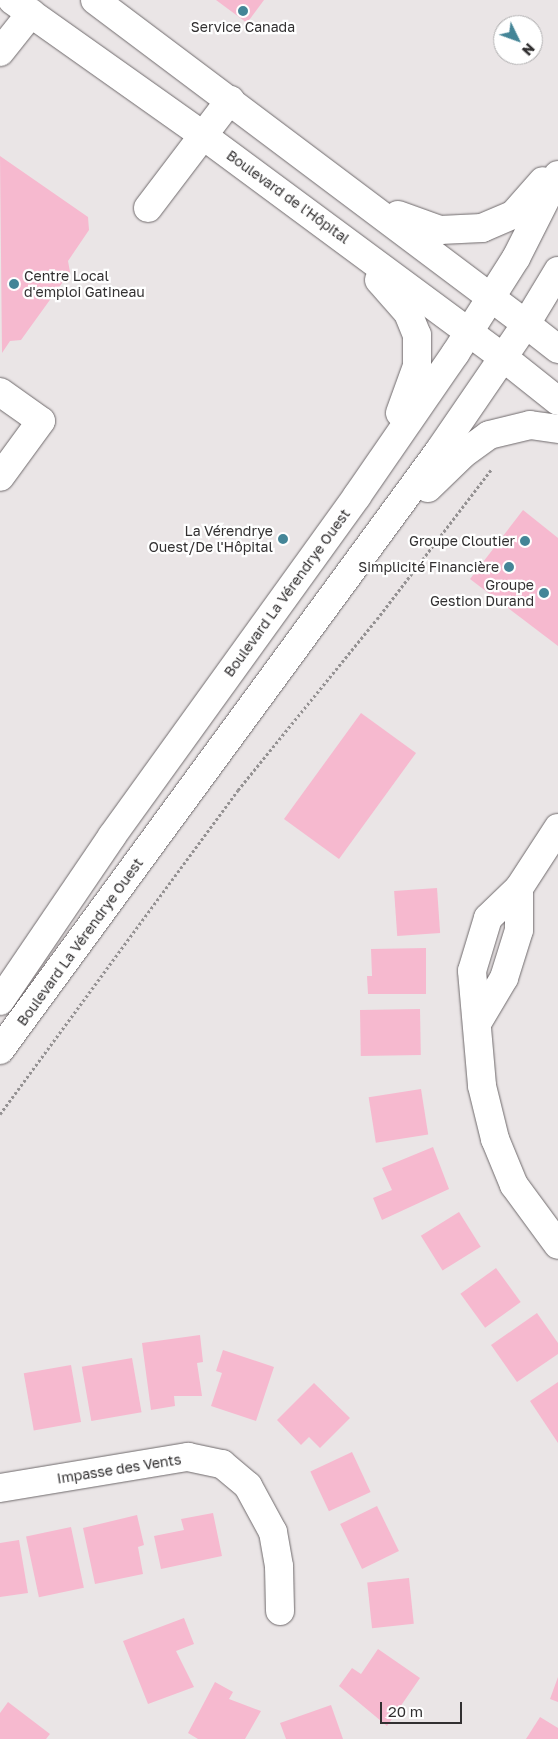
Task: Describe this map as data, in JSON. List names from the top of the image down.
{
  "streets": {
    "main road": ["Boulevard de l'Hôpital", "Boulevard La Vérendrye Ouest", "Impasse des Vents"]
  },
  "crossings": [
    ["Boulevard de l'Hôpital", "Boulevard La Vérendrye Ouest"]
  ],
  "places": [
    "Service Canada",
    "Centre Local d'emploi Gatineau",
    "La Vérendrye Ouest/De l'Hôpital",
    "Groupe Cloutier",
    "Simplicité Financière",
    "Groupe Gestion Durand"
  ],
  "scale_bar": "20 m",
  "north": "bottom right"
}
